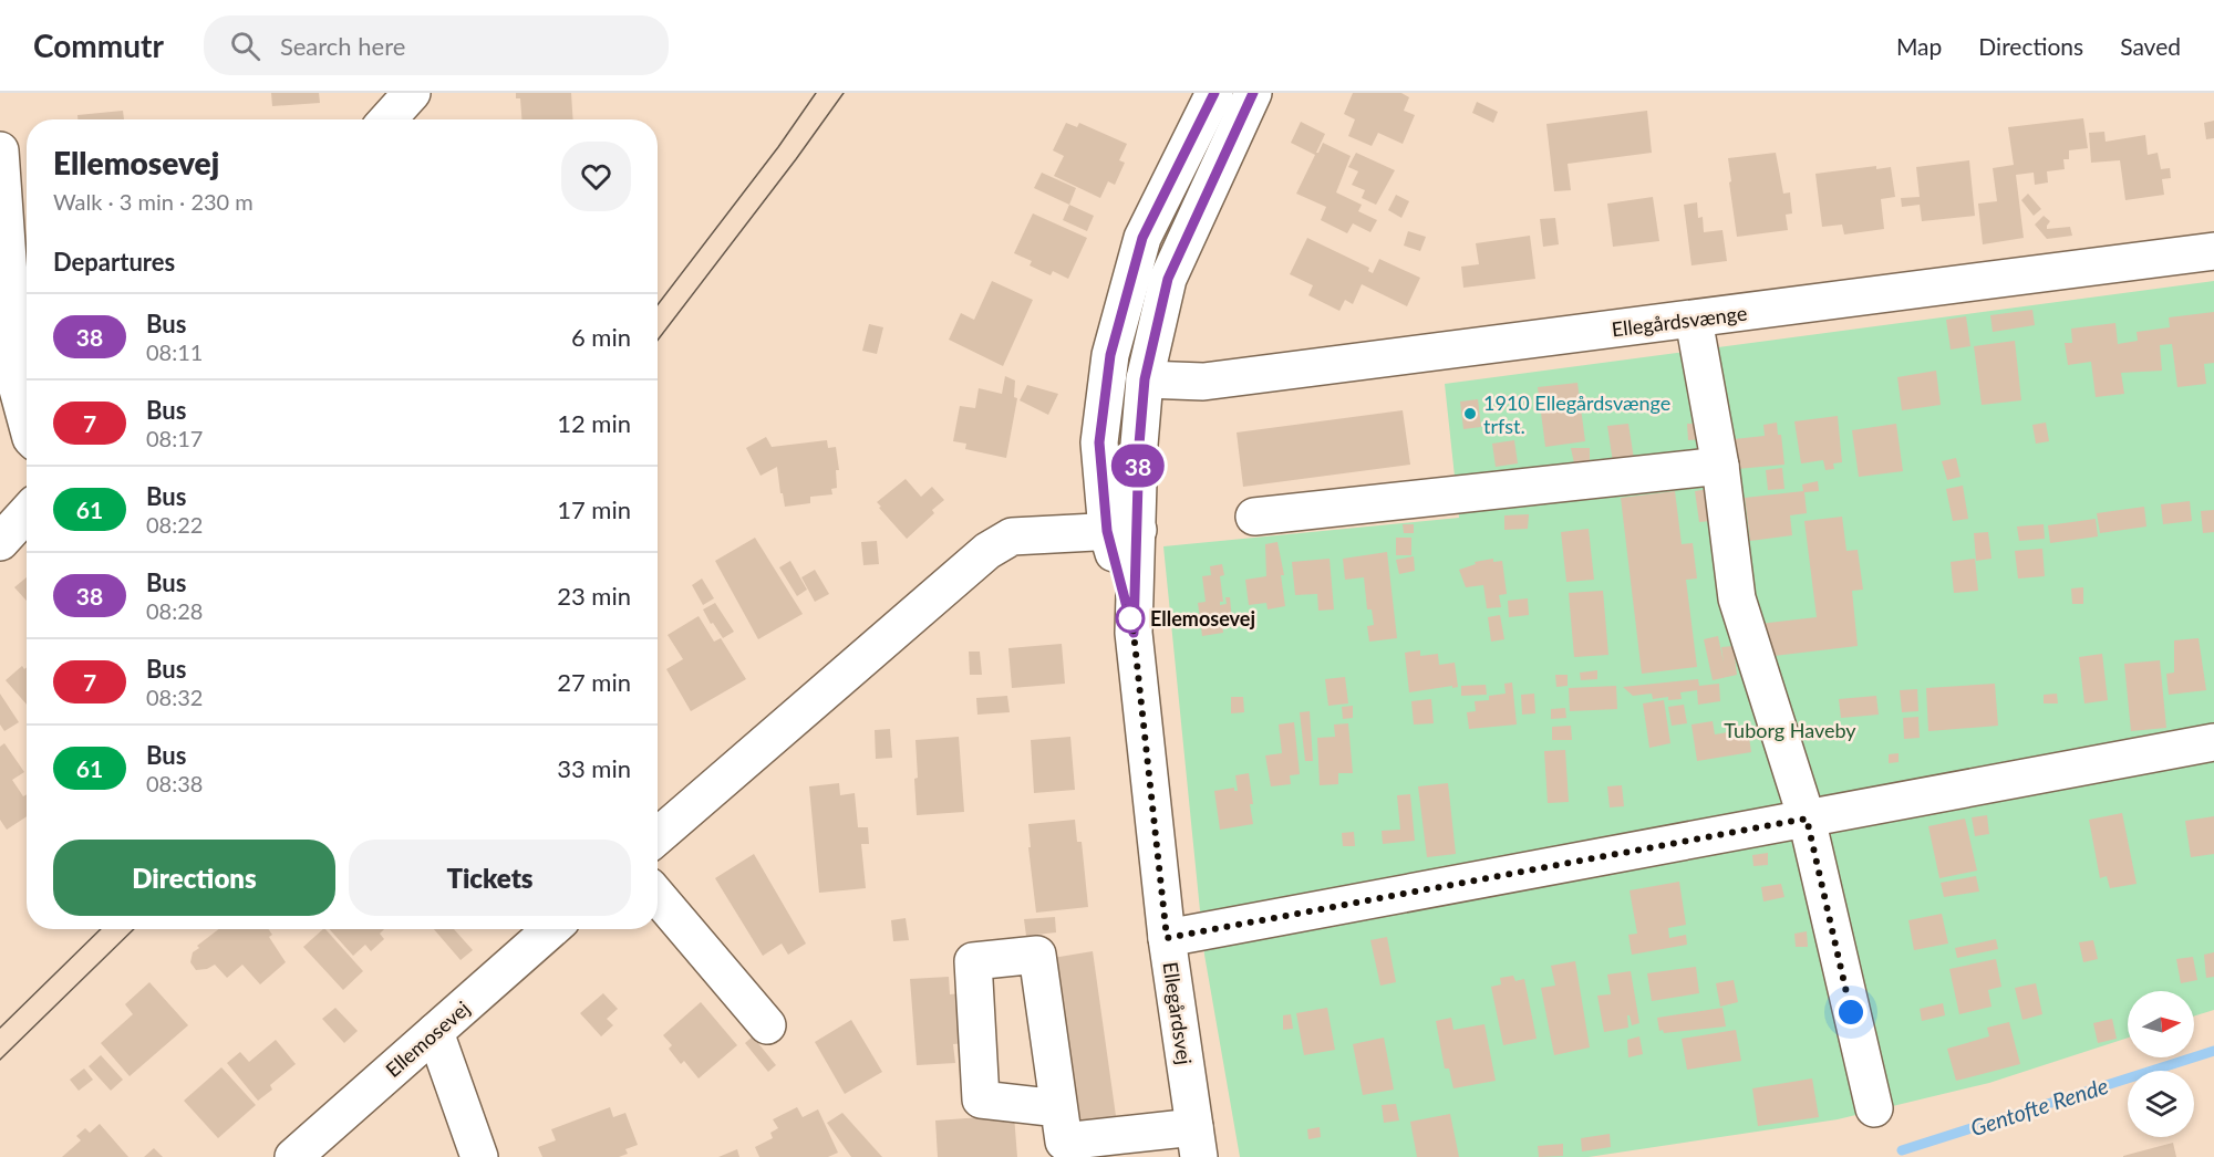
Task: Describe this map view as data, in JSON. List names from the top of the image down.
{
  "streets": {
    "street": ["Ellegårdsvænge", "Ellegårdsvej", "Ellemosevej"]
  },
  "crossings": [
    ["Ellegårdsvænge", "Ellegårdsvej"]
  ],
  "water": ["Gentofte Rende"],
  "parks": ["Tuborg Haveby"],
  "places": ["1910 Ellegårdsvænge trfst.", "Ellemosevej"],
  "lines": ["bus line 38"],
  "north": "right",
  "page": {
    "header": "Commutr",
    "search": "Search here",
    "nav": ["Map", "Directions", "Saved"],
    "on_map": "38",
    "heading": [
      ["Ellemosevej", "Walk · 3 min · 230 m"],
      "Departures"
    ],
    "list": [
      {
        "mark": "38",
        "name": "Bus",
        "note": "08:11",
        "value": "6 min"
      },
      {
        "mark": "7",
        "name": "Bus",
        "note": "08:17",
        "value": "12 min"
      },
      {
        "mark": "61",
        "name": "Bus",
        "note": "08:22",
        "value": "17 min"
      },
      {
        "mark": "38",
        "name": "Bus",
        "note": "08:28",
        "value": "23 min"
      },
      {
        "mark": "7",
        "name": "Bus",
        "note": "08:32",
        "value": "27 min"
      },
      {
        "mark": "61",
        "name": "Bus",
        "note": "08:38",
        "value": "33 min"
      }
    ],
    "buttons": ["Directions", "Tickets"]
  }
}
